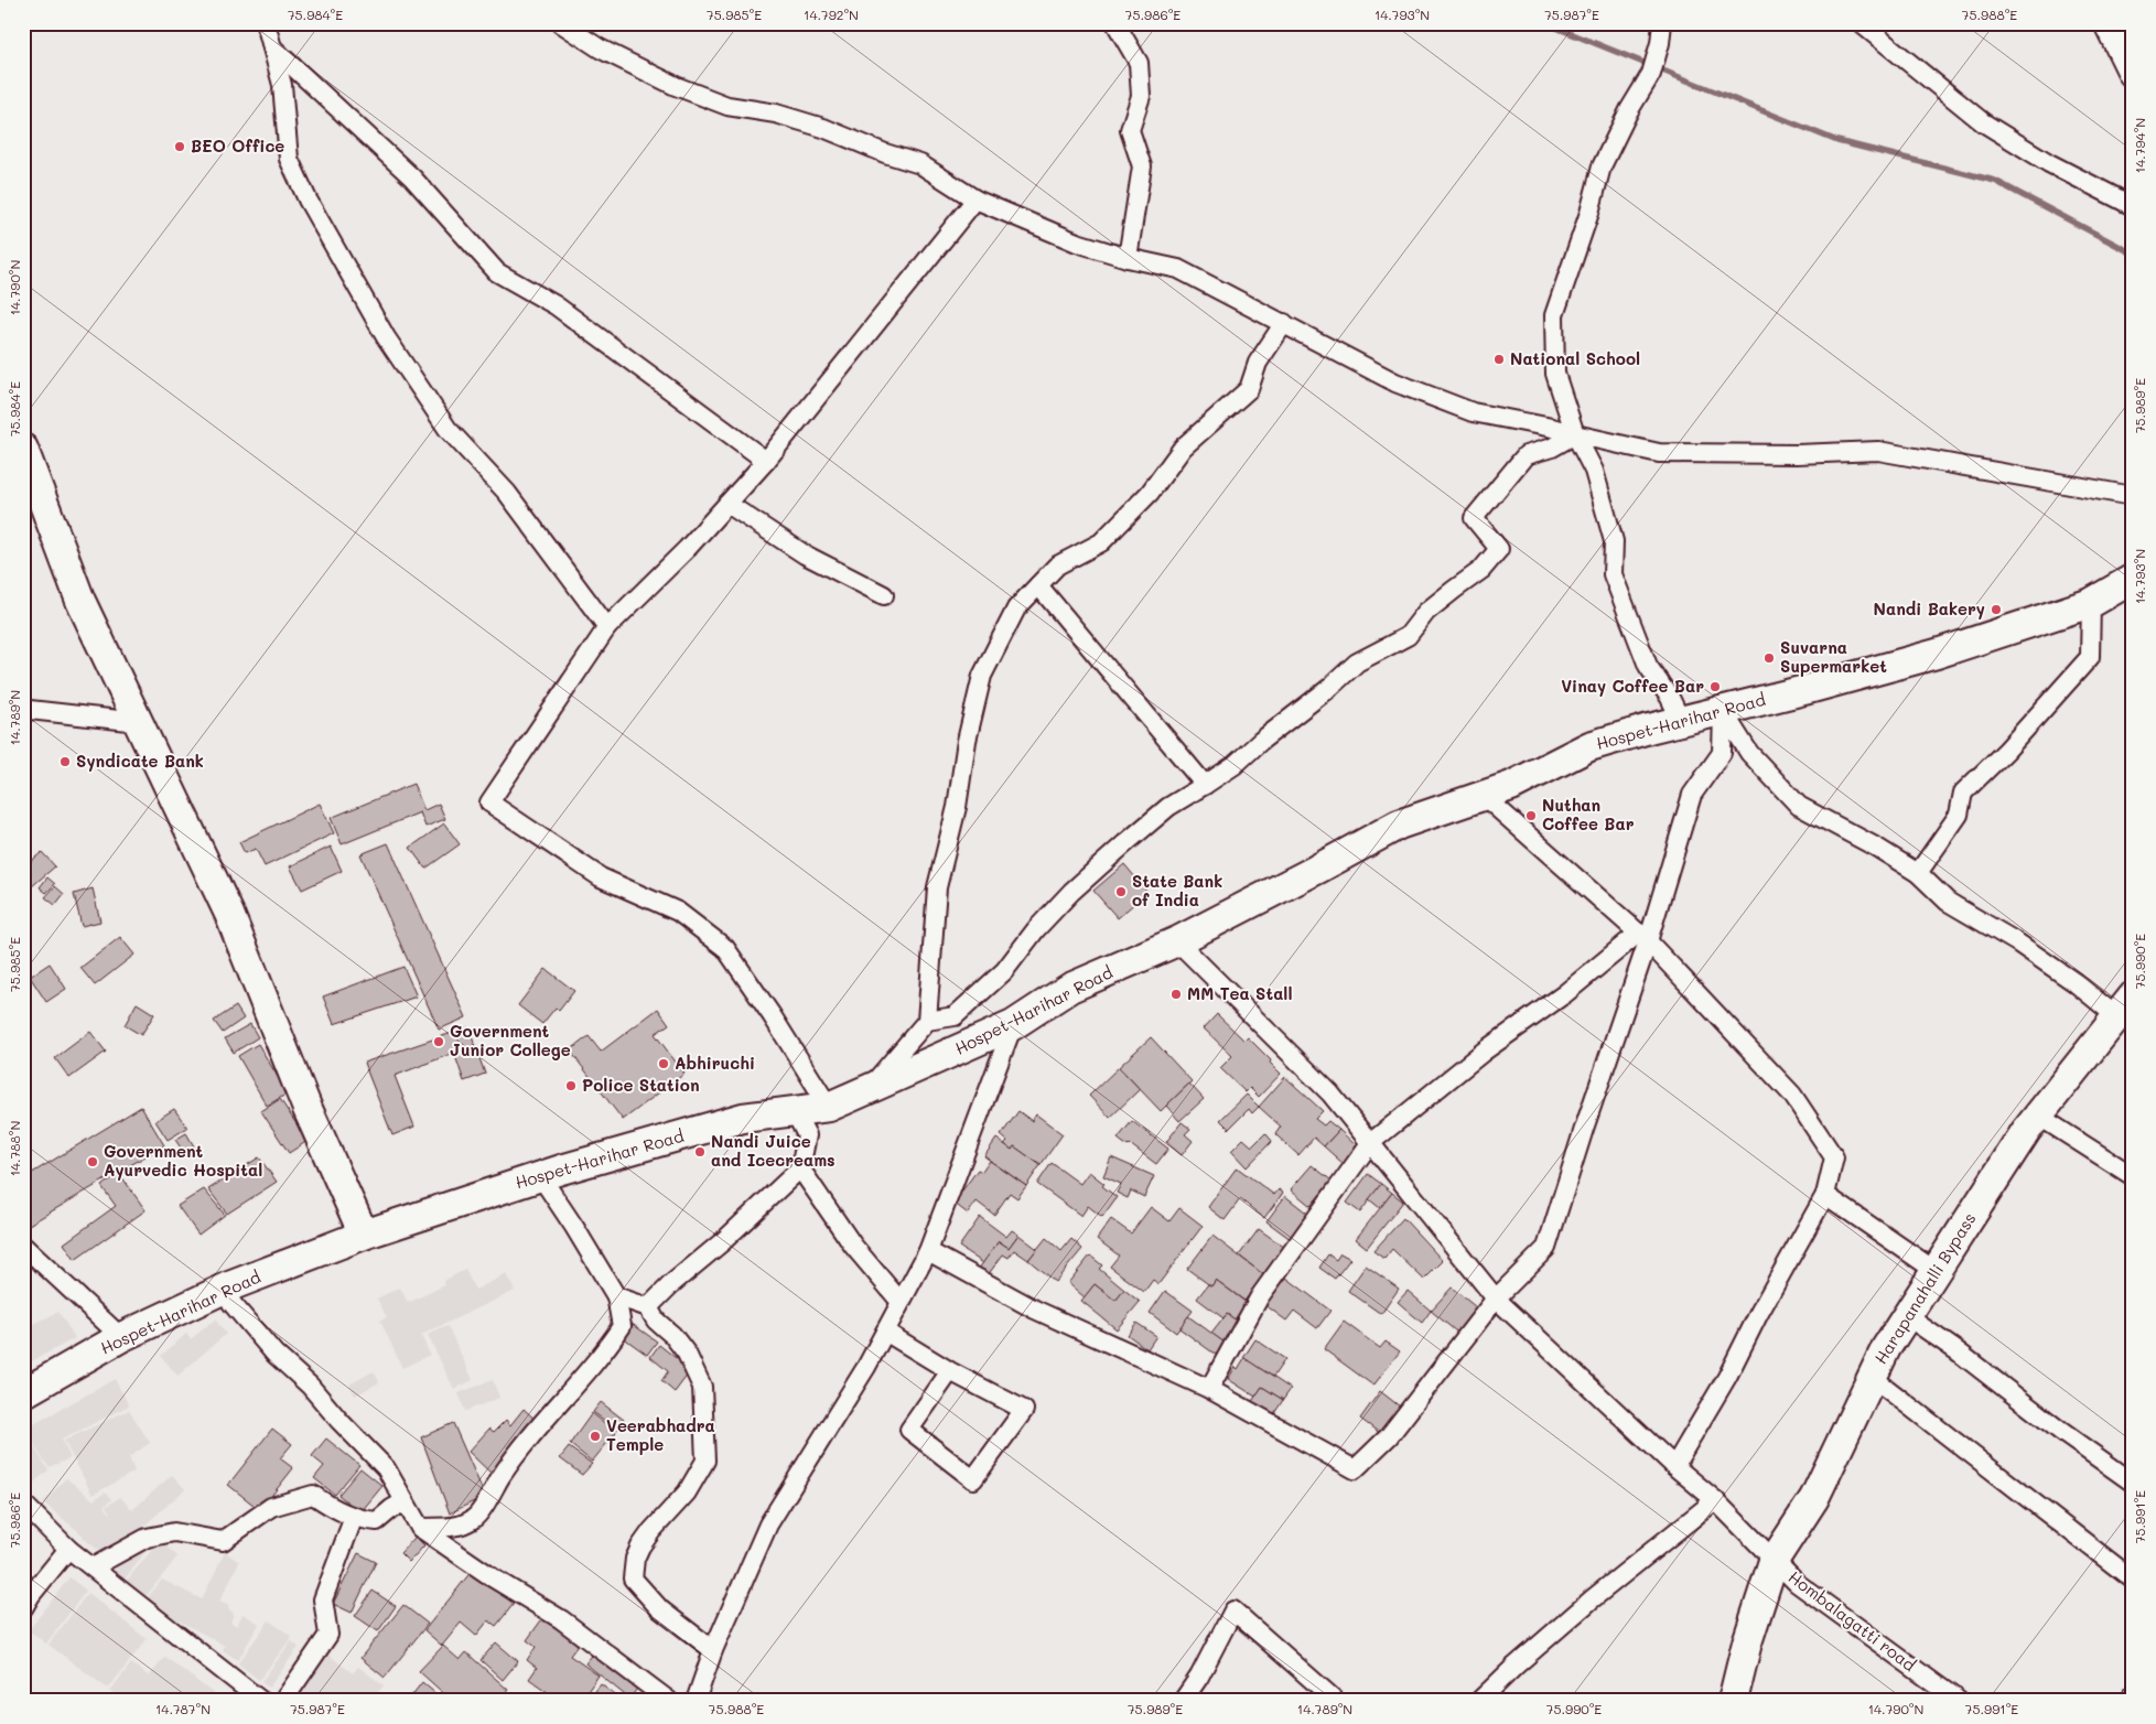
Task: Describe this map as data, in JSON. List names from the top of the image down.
{
  "streets": {
    "main road": ["Hospet-Harihar Road", "Harapanahalli Bypass"],
    "street": ["Hombalagatti road"]
  },
  "crossings": [
    ["Hospet-Harihar Road", "Hombalagatti road"],
    ["Harapanahalli Bypass", "Hombalagatti road"]
  ],
  "places": [
    "BEO Office",
    "National School",
    "Nandi Bakery",
    "Suvarna Supermarket",
    "Vinay Coffee Bar",
    "Syndicate Bank",
    "Nuthan Coffee Bar",
    "State Bank of India",
    "MM Tea Stall",
    "Government Junior College",
    "Abhiruchi",
    "Police Station",
    "Nandi Juice and Icecreams",
    "Government Ayurvedic Hospital",
    "Veerabhadra Temple"
  ],
  "coordinates": [
    "75.984°E",
    "75.985°E",
    "14.792°N",
    "75.986°E",
    "14.793°N",
    "75.987°E",
    "75.988°E",
    "14.794°N",
    "14.790°N",
    "75.989°E",
    "14.789°N",
    "75.990°E",
    "14.788°N",
    "75.991°E",
    "14.787°N"
  ]
}
